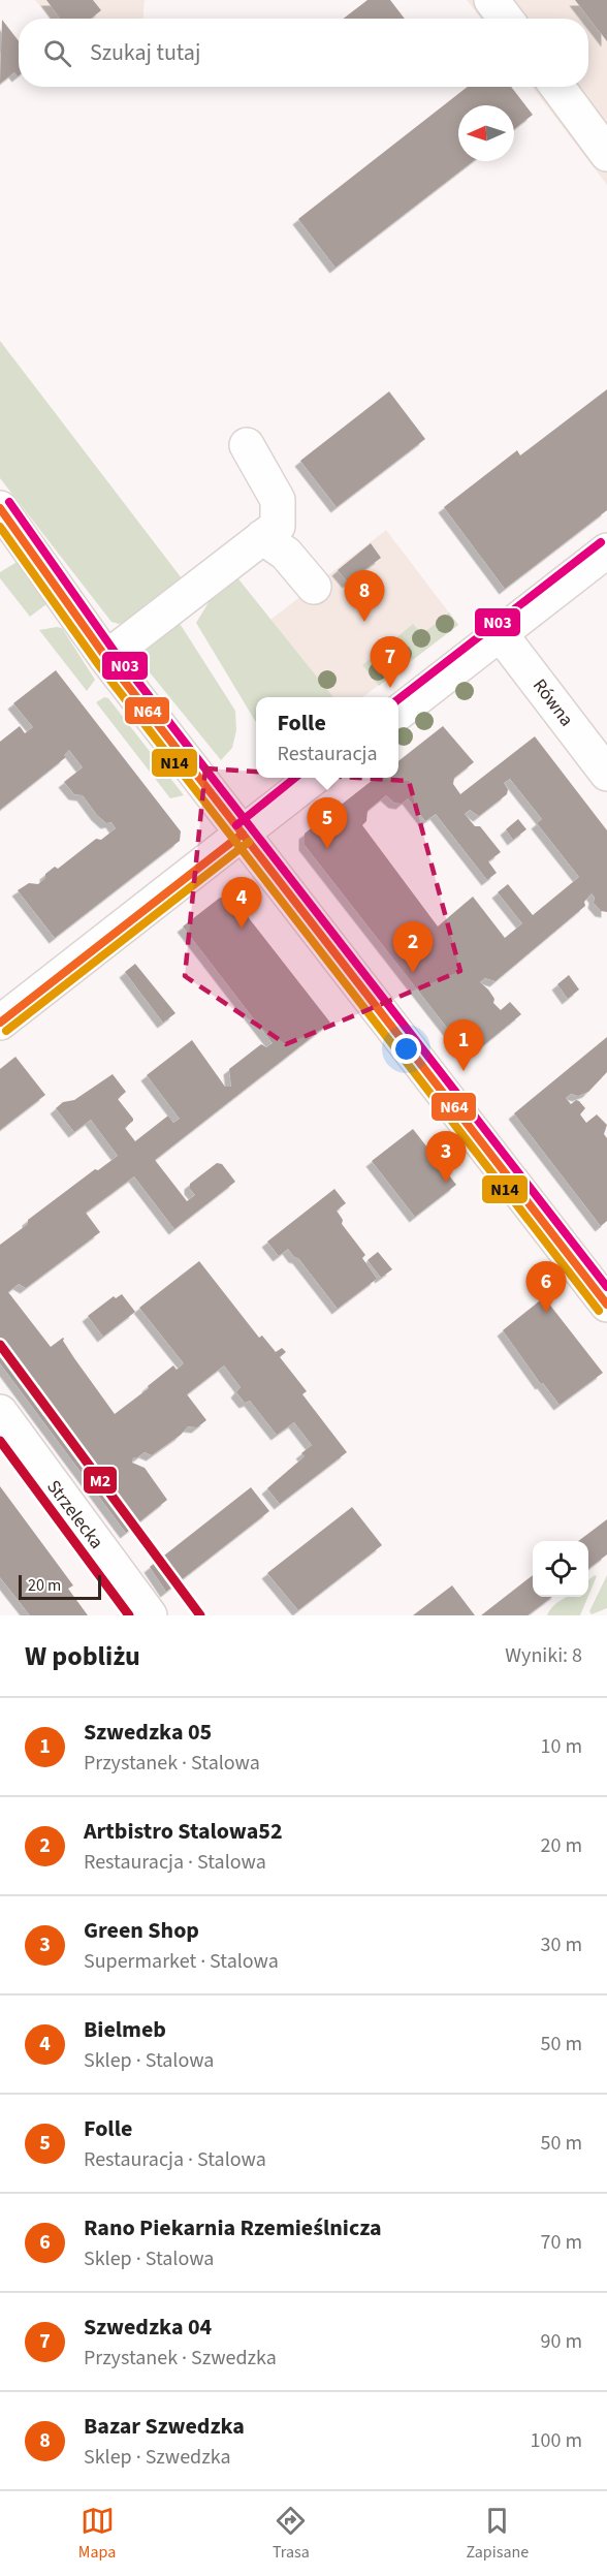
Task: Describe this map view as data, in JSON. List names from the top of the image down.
{
  "streets": {
    "street": ["Równa", "Strzelecka"]
  },
  "lines": [
    "transit line N03",
    "transit line N64",
    "transit line N14",
    "transit line M2"
  ],
  "scale_bar": "20 m",
  "north": "left",
  "page": {
    "search": "Szukaj tutaj",
    "pins": [
      "8",
      "7",
      "5",
      "4",
      "2",
      "1",
      "3",
      "6"
    ],
    "popup": ["Folle", "Restauracja"],
    "scale": "20 m",
    "heading": ["W pobliżu", "Wyniki: 8"],
    "list": [
      {
        "mark": "1",
        "name": "Szwedzka 05",
        "note": "Przystanek · Stalowa",
        "value": "10 m"
      },
      {
        "mark": "2",
        "name": "Artbistro Stalowa52",
        "note": "Restauracja · Stalowa",
        "value": "20 m"
      },
      {
        "mark": "3",
        "name": "Green Shop",
        "note": "Supermarket · Stalowa",
        "value": "30 m"
      },
      {
        "mark": "4",
        "name": "Bielmeb",
        "note": "Sklep · Stalowa",
        "value": "50 m"
      },
      {
        "mark": "5",
        "name": "Folle",
        "note": "Restauracja · Stalowa",
        "value": "50 m"
      },
      {
        "mark": "6",
        "name": "Rano Piekarnia Rzemieślnicza",
        "note": "Sklep · Stalowa",
        "value": "70 m"
      },
      {
        "mark": "7",
        "name": "Szwedzka 04",
        "note": "Przystanek · Szwedzka",
        "value": "90 m"
      },
      {
        "mark": "8",
        "name": "Bazar Szwedzka",
        "note": "Sklep · Szwedzka",
        "value": "100 m"
      }
    ],
    "nav": ["Mapa", "Trasa", "Zapisane"]
  }
}
